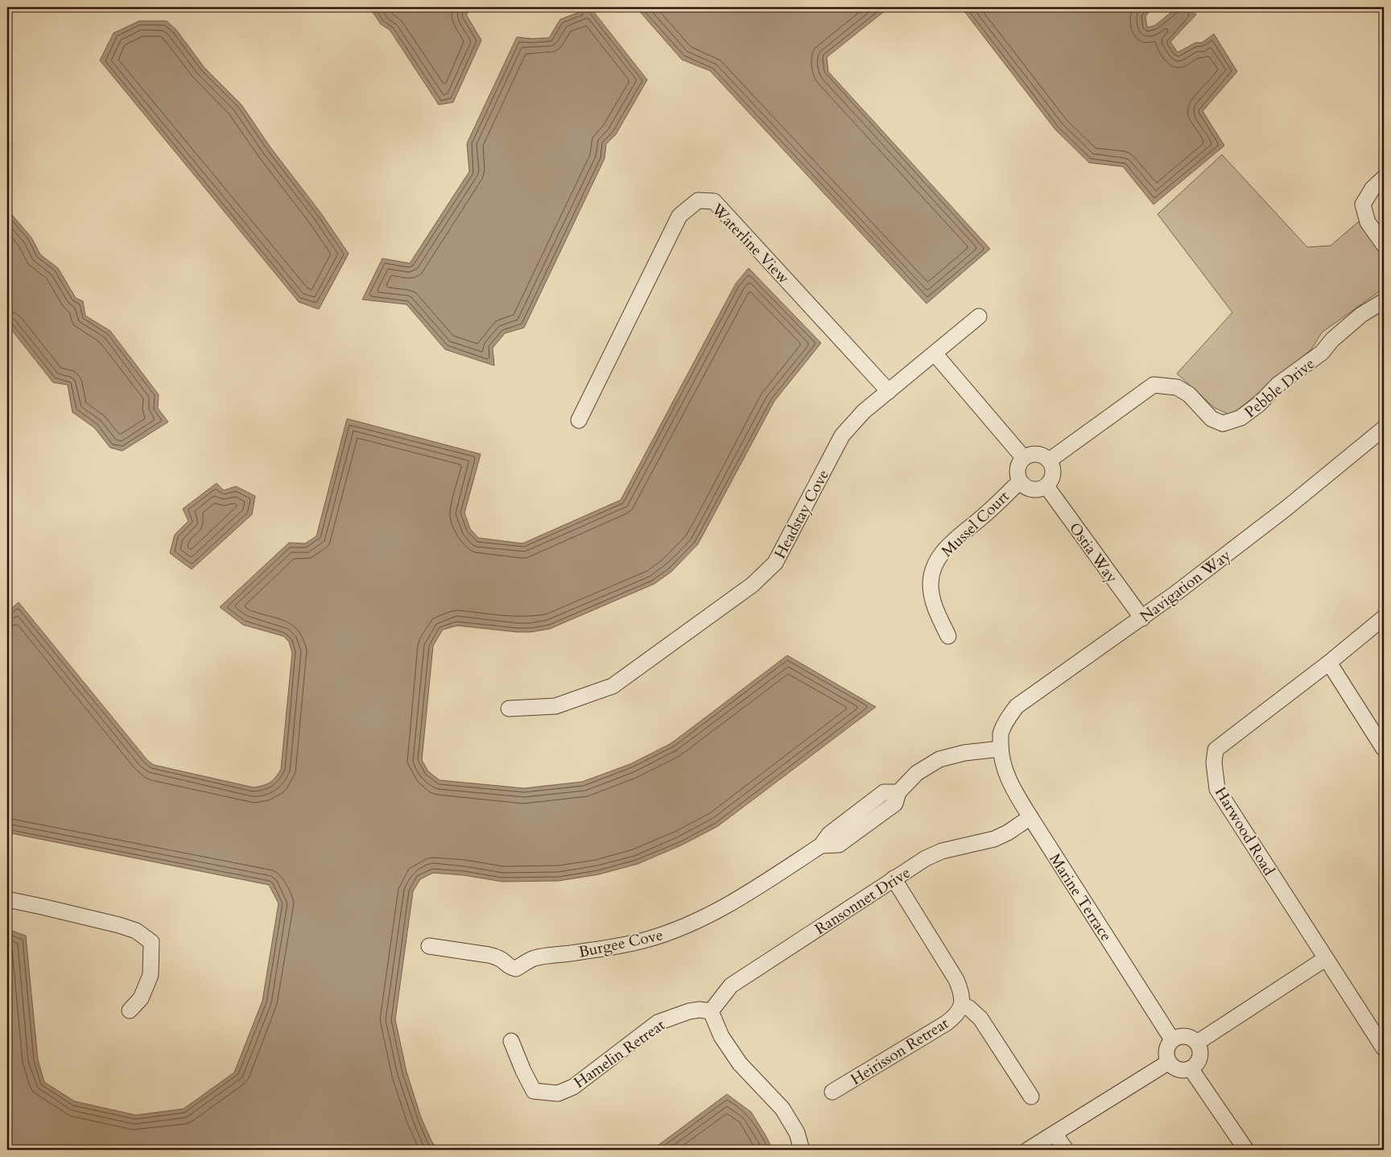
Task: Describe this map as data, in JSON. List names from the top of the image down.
{
  "streets": {
    "street": [
      "Waterline View",
      "Pebble Drive",
      "Headstay Cove",
      "Mussel Court",
      "Ostia Way",
      "Navigation Way",
      "Harwood Road",
      "Marine Terrace",
      "Ransonnet Drive",
      "Burgee Cove",
      "Heirisson Retreat",
      "Hamelin Retreat"
    ]
  },
  "crossings": [
    ["Waterline View", "Headstay Cove"],
    ["Pebble Drive", "Mussel Court"],
    ["Pebble Drive", "Ostia Way"],
    ["Mussel Court", "Ostia Way"],
    ["Ostia Way", "Navigation Way"],
    ["Navigation Way", "Marine Terrace"],
    ["Navigation Way", "Burgee Cove"],
    ["Marine Terrace", "Ransonnet Drive"],
    ["Marine Terrace", "Burgee Cove"],
    ["Ransonnet Drive", "Heirisson Retreat"],
    ["Ransonnet Drive", "Hamelin Retreat"]
  ]
}
